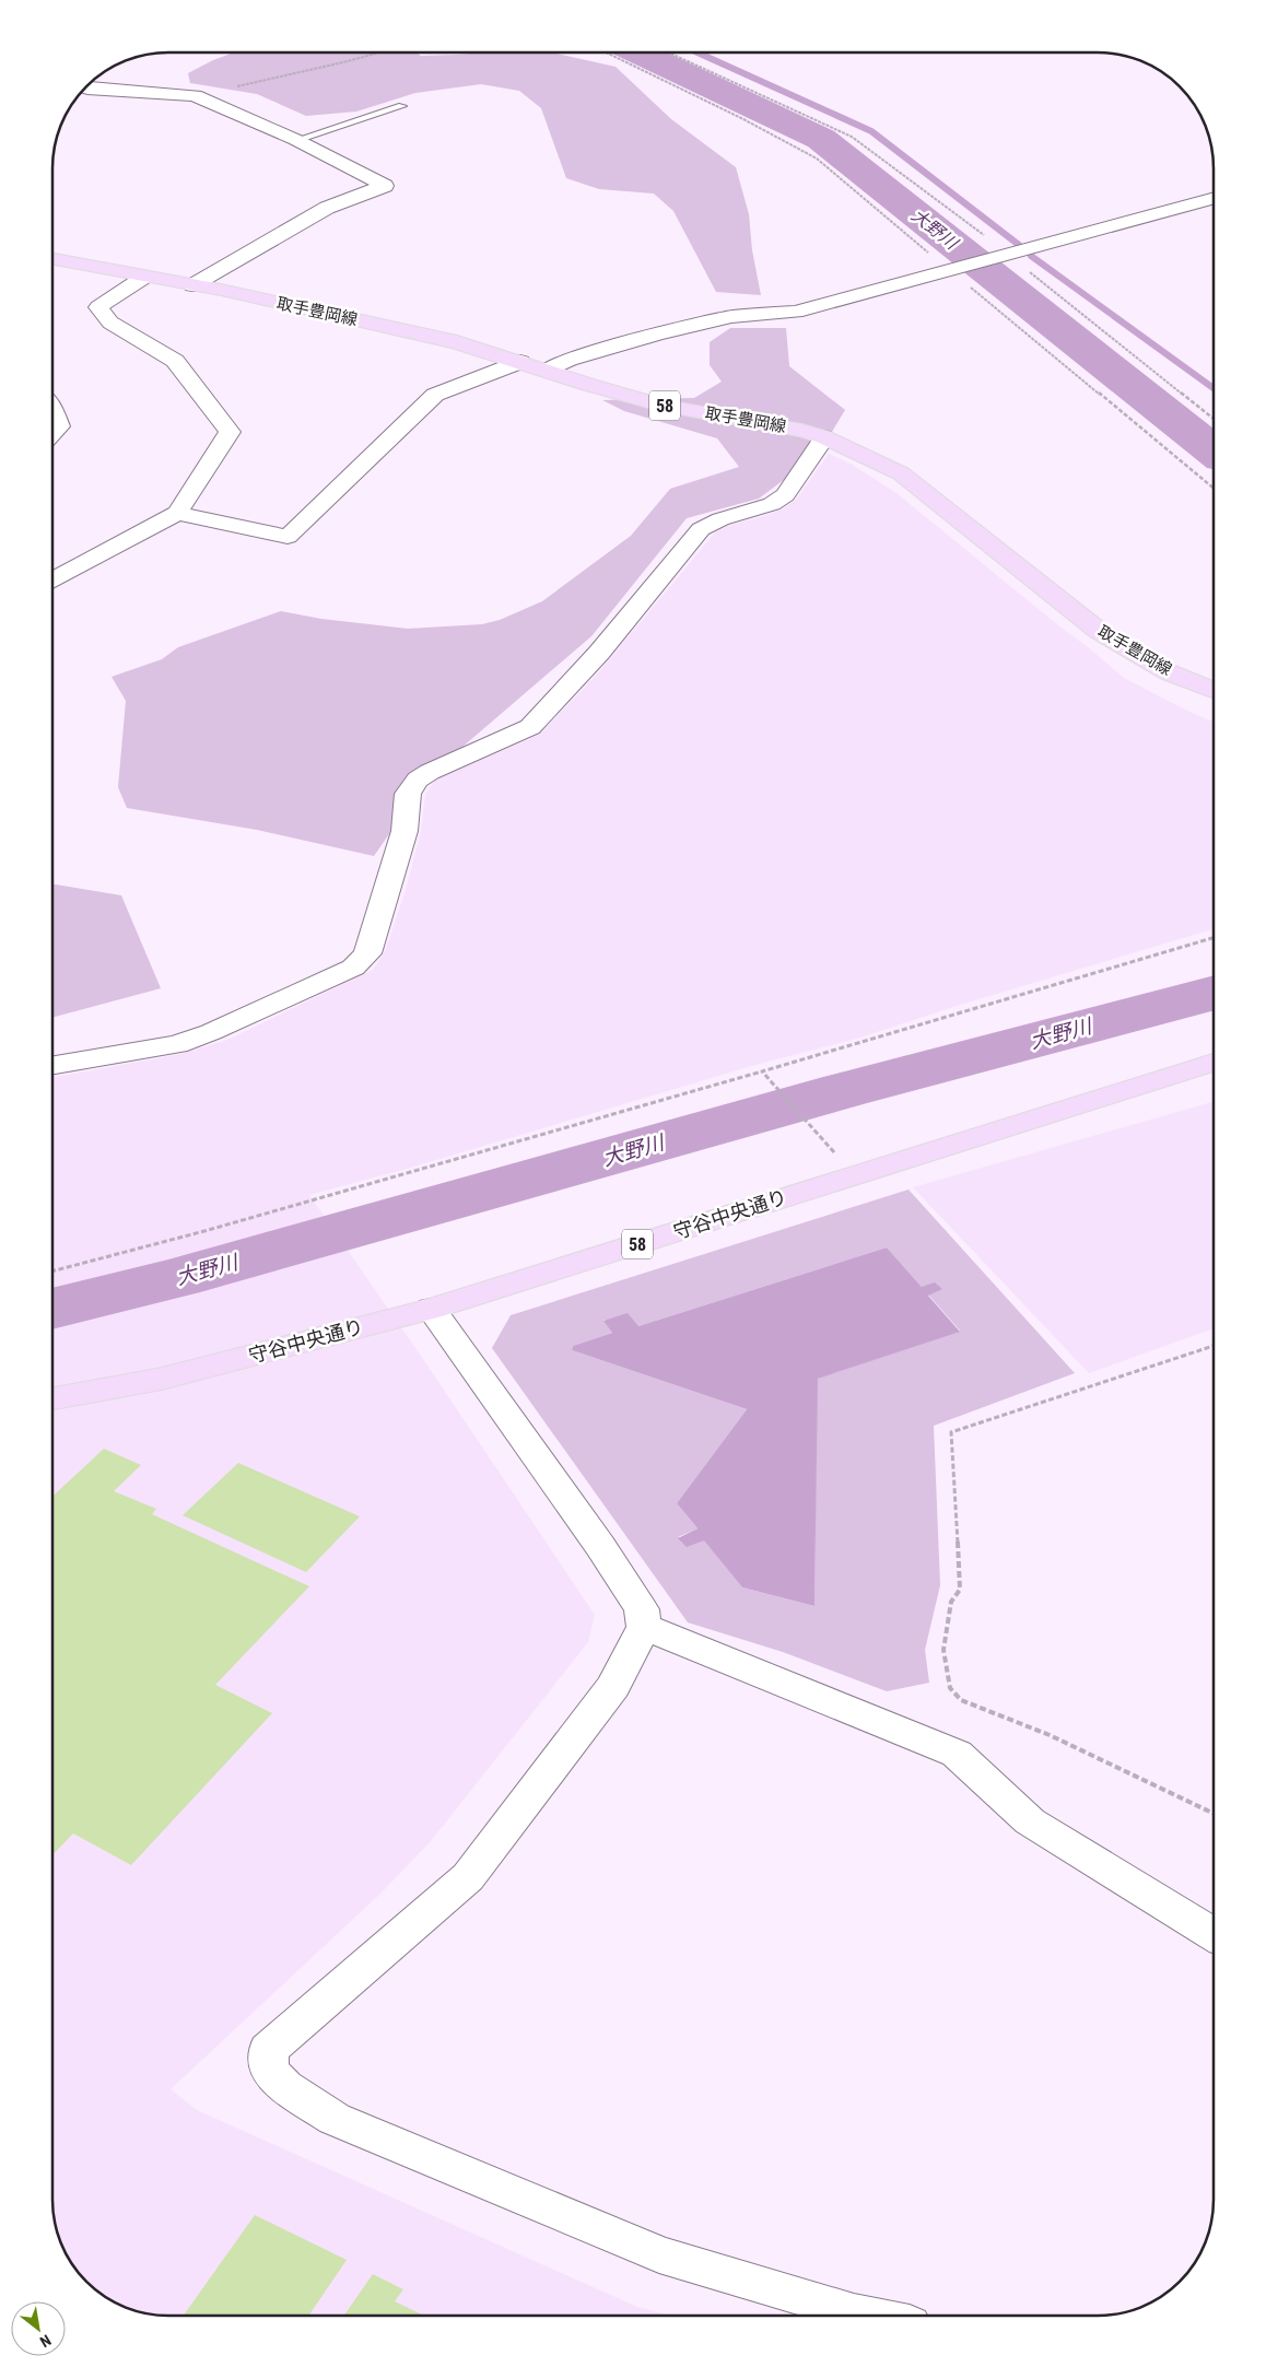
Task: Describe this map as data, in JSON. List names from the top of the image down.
{
  "streets": {
    "main road": ["取手豊岡線", "58", "守谷中央通り"]
  },
  "water": ["大野川"],
  "north": "bottom right"
}
